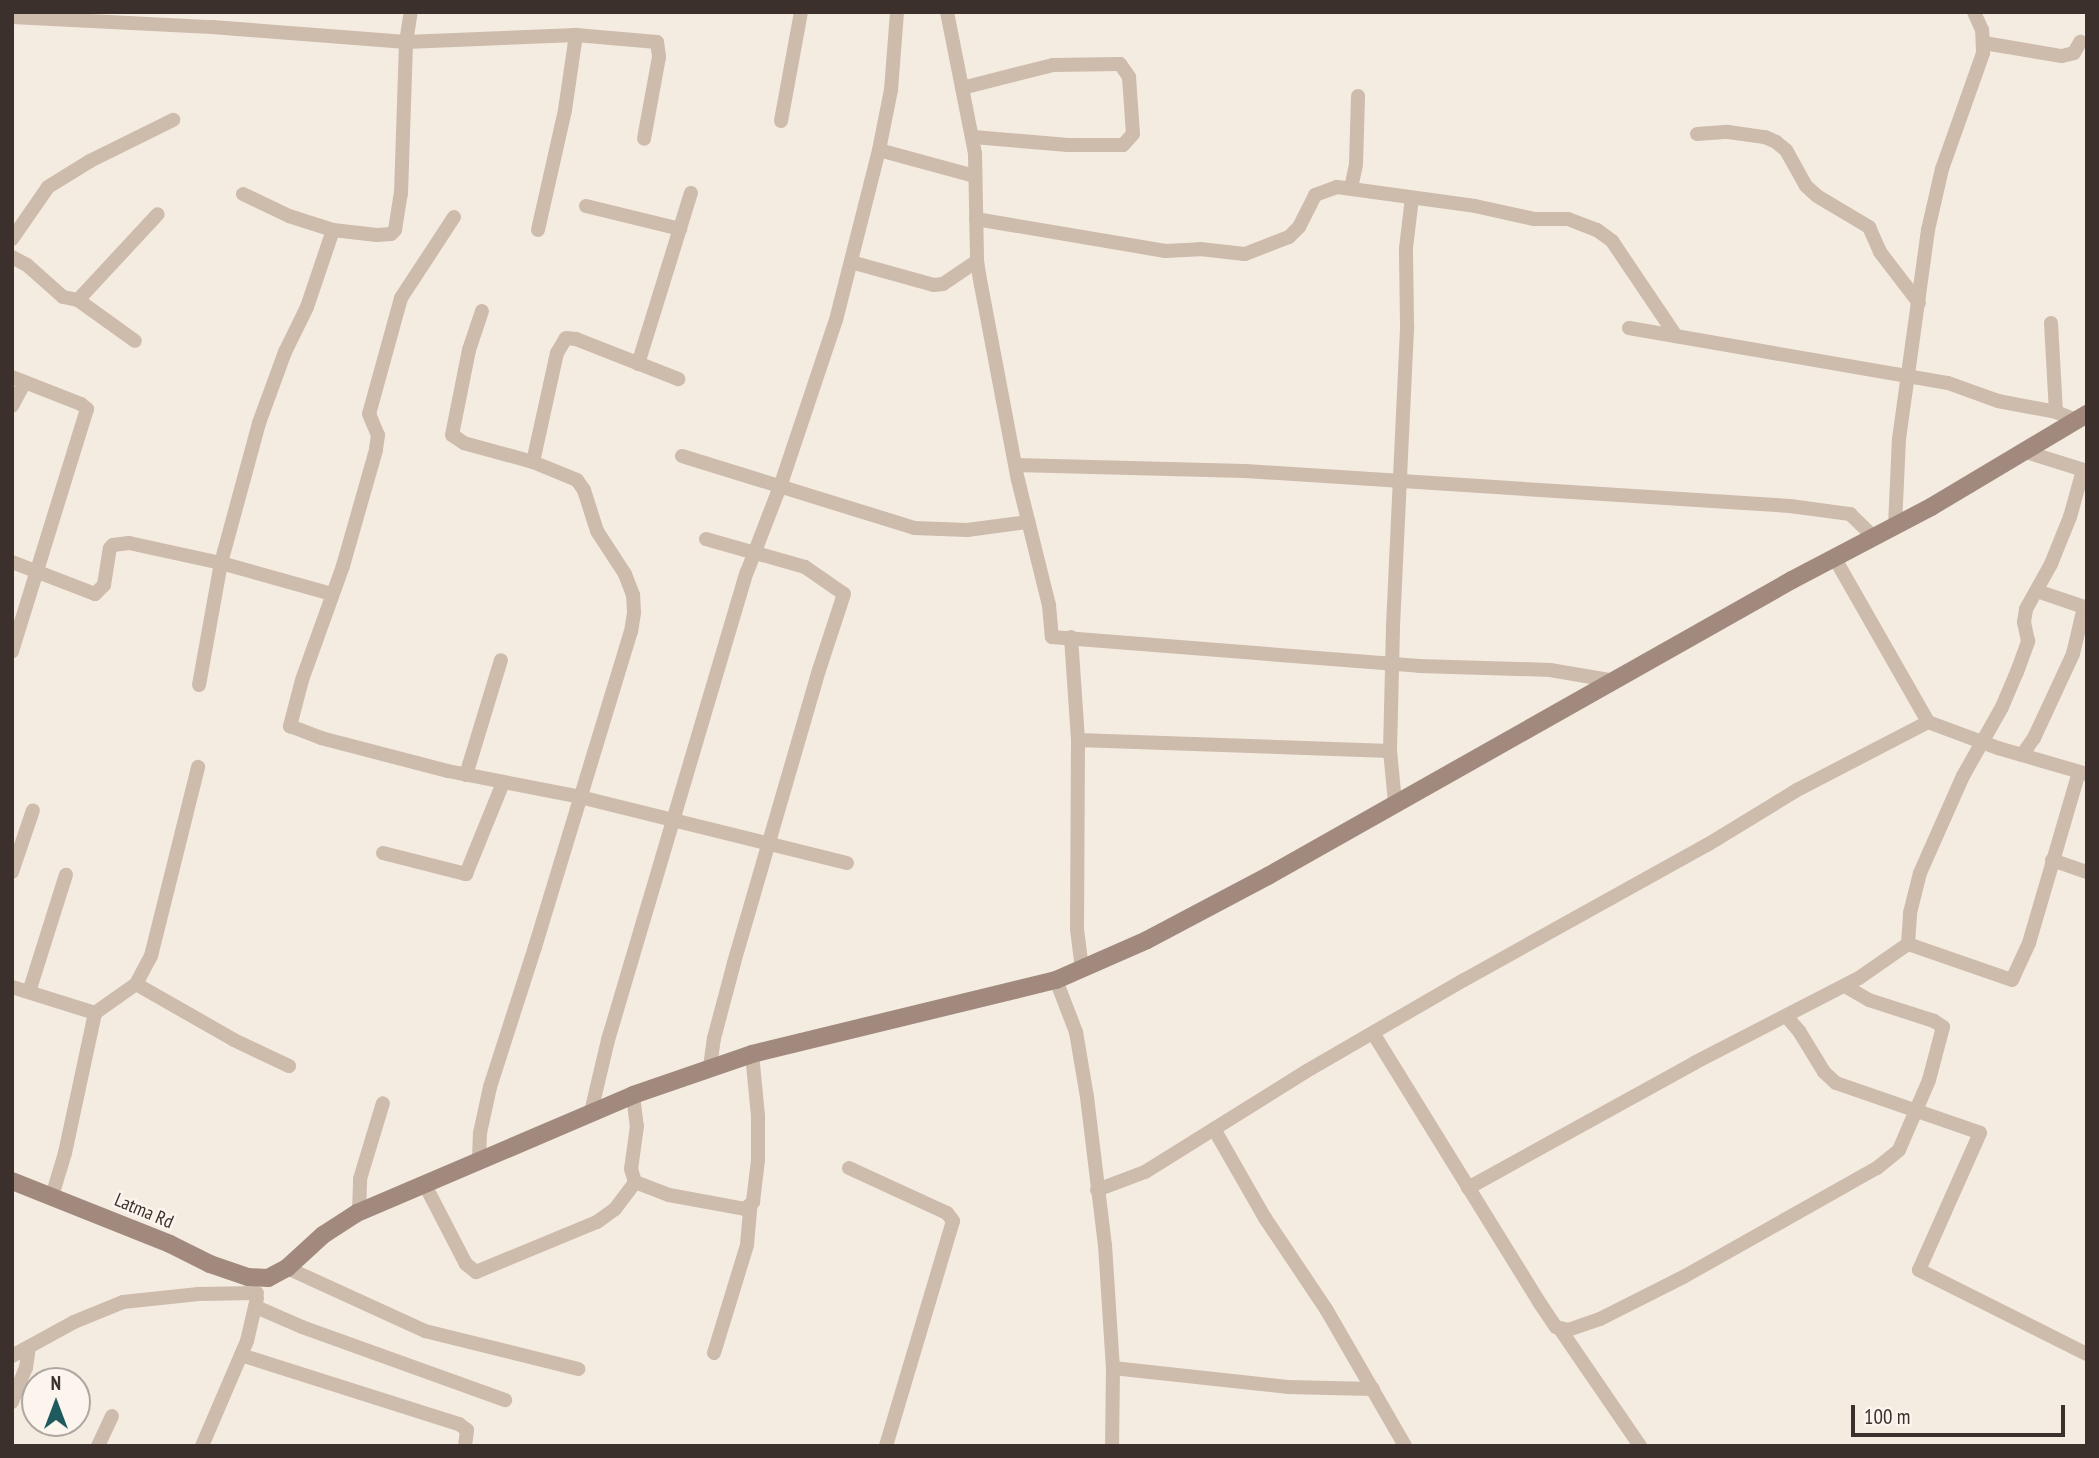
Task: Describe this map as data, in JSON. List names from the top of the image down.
{
  "streets": {
    "street": ["Latma Rd"]
  },
  "scale_bar": "100 m",
  "north": "top"
}
